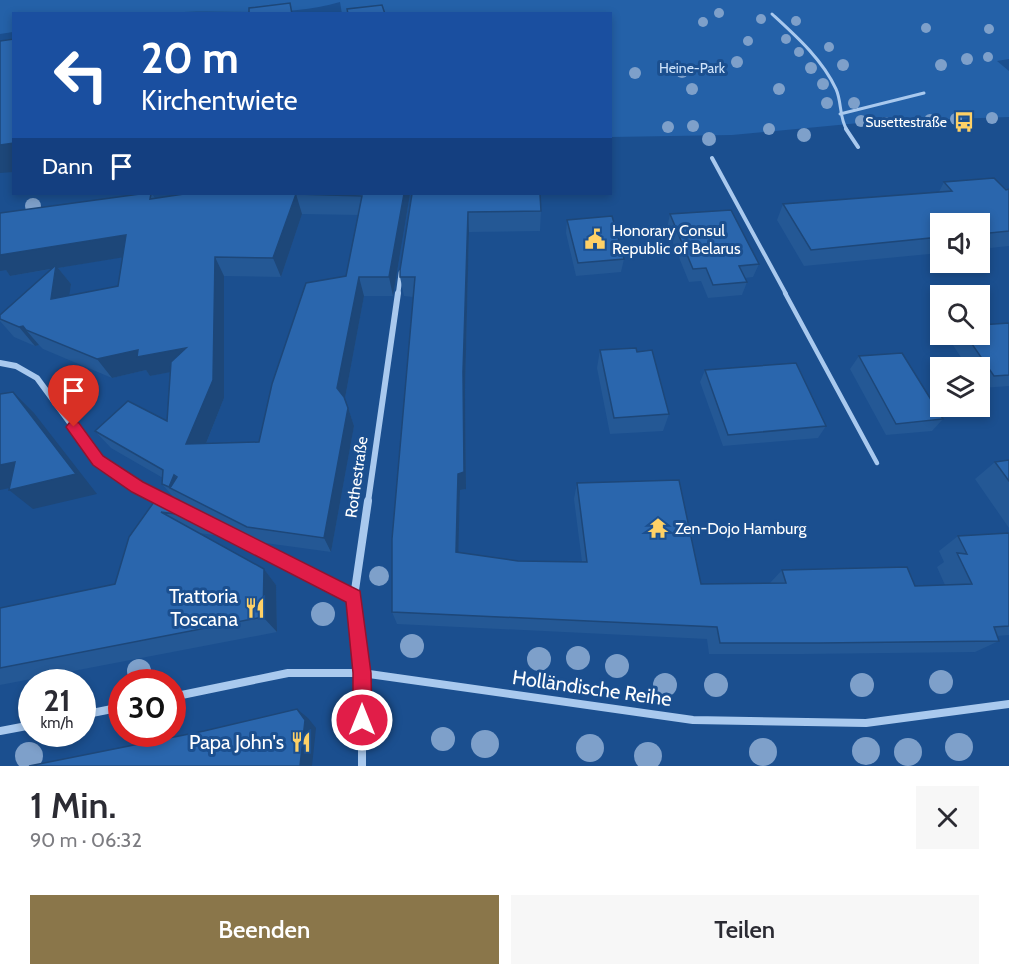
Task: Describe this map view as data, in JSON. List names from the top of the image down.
{
  "streets": {
    "street": ["Rothestraße", "Holländische Reihe"]
  },
  "crossings": [
    ["Rothestraße", "Holländische Reihe"]
  ],
  "parks": ["Heine-Park"],
  "places": {
    "bus stop": ["Susettestraße"],
    "public building": ["Honorary Consul Republic of Belarus"],
    "temple": ["Zen-Dojo Hamburg"],
    "restaurant": ["Trattoria Toscana", "Papa John's"]
  },
  "page": {
    "turn": ["20 m", "Kirchentwiete"],
    "then": "Dann",
    "speed": "21 km/h",
    "limit": "30",
    "heading": ["1 Min.", "90 m · 06:32"],
    "buttons": ["Beenden", "Teilen"]
  }
}
